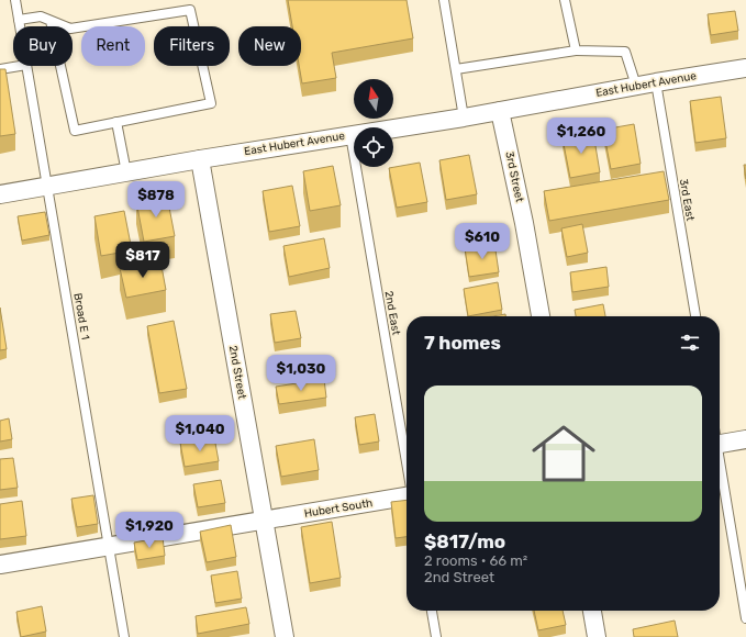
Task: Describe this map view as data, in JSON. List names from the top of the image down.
{
  "streets": {
    "street": [
      "East Hubert Avenue",
      "3rd Street",
      "2nd Street",
      "Hubert South"
    ],
    "lane": ["3rd East", "2nd East", "Broad E 1"]
  },
  "crossings": [
    ["East Hubert Avenue", "3rd Street"],
    ["East Hubert Avenue", "3rd East"],
    ["East Hubert Avenue", "2nd East"],
    ["East Hubert Avenue", "Broad E 1"],
    ["East Hubert Avenue", "2nd Street"],
    ["Broad E 1", "Hubert South"],
    ["2nd Street", "Hubert South"]
  ],
  "north": "top",
  "page": {
    "chip": [
      "Buy",
      "Rent",
      "Filters",
      "New"
    ],
    "price": [
      "$1,260",
      "$878",
      "$610",
      "$817",
      "$1,030",
      "$1,040",
      "$1,920"
    ],
    "heading": "7 homes",
    "list": [
      {
        "name": "$817/mo",
        "note": "2 rooms · 66 m² · 2nd Street"
      }
    ]
  }
}
